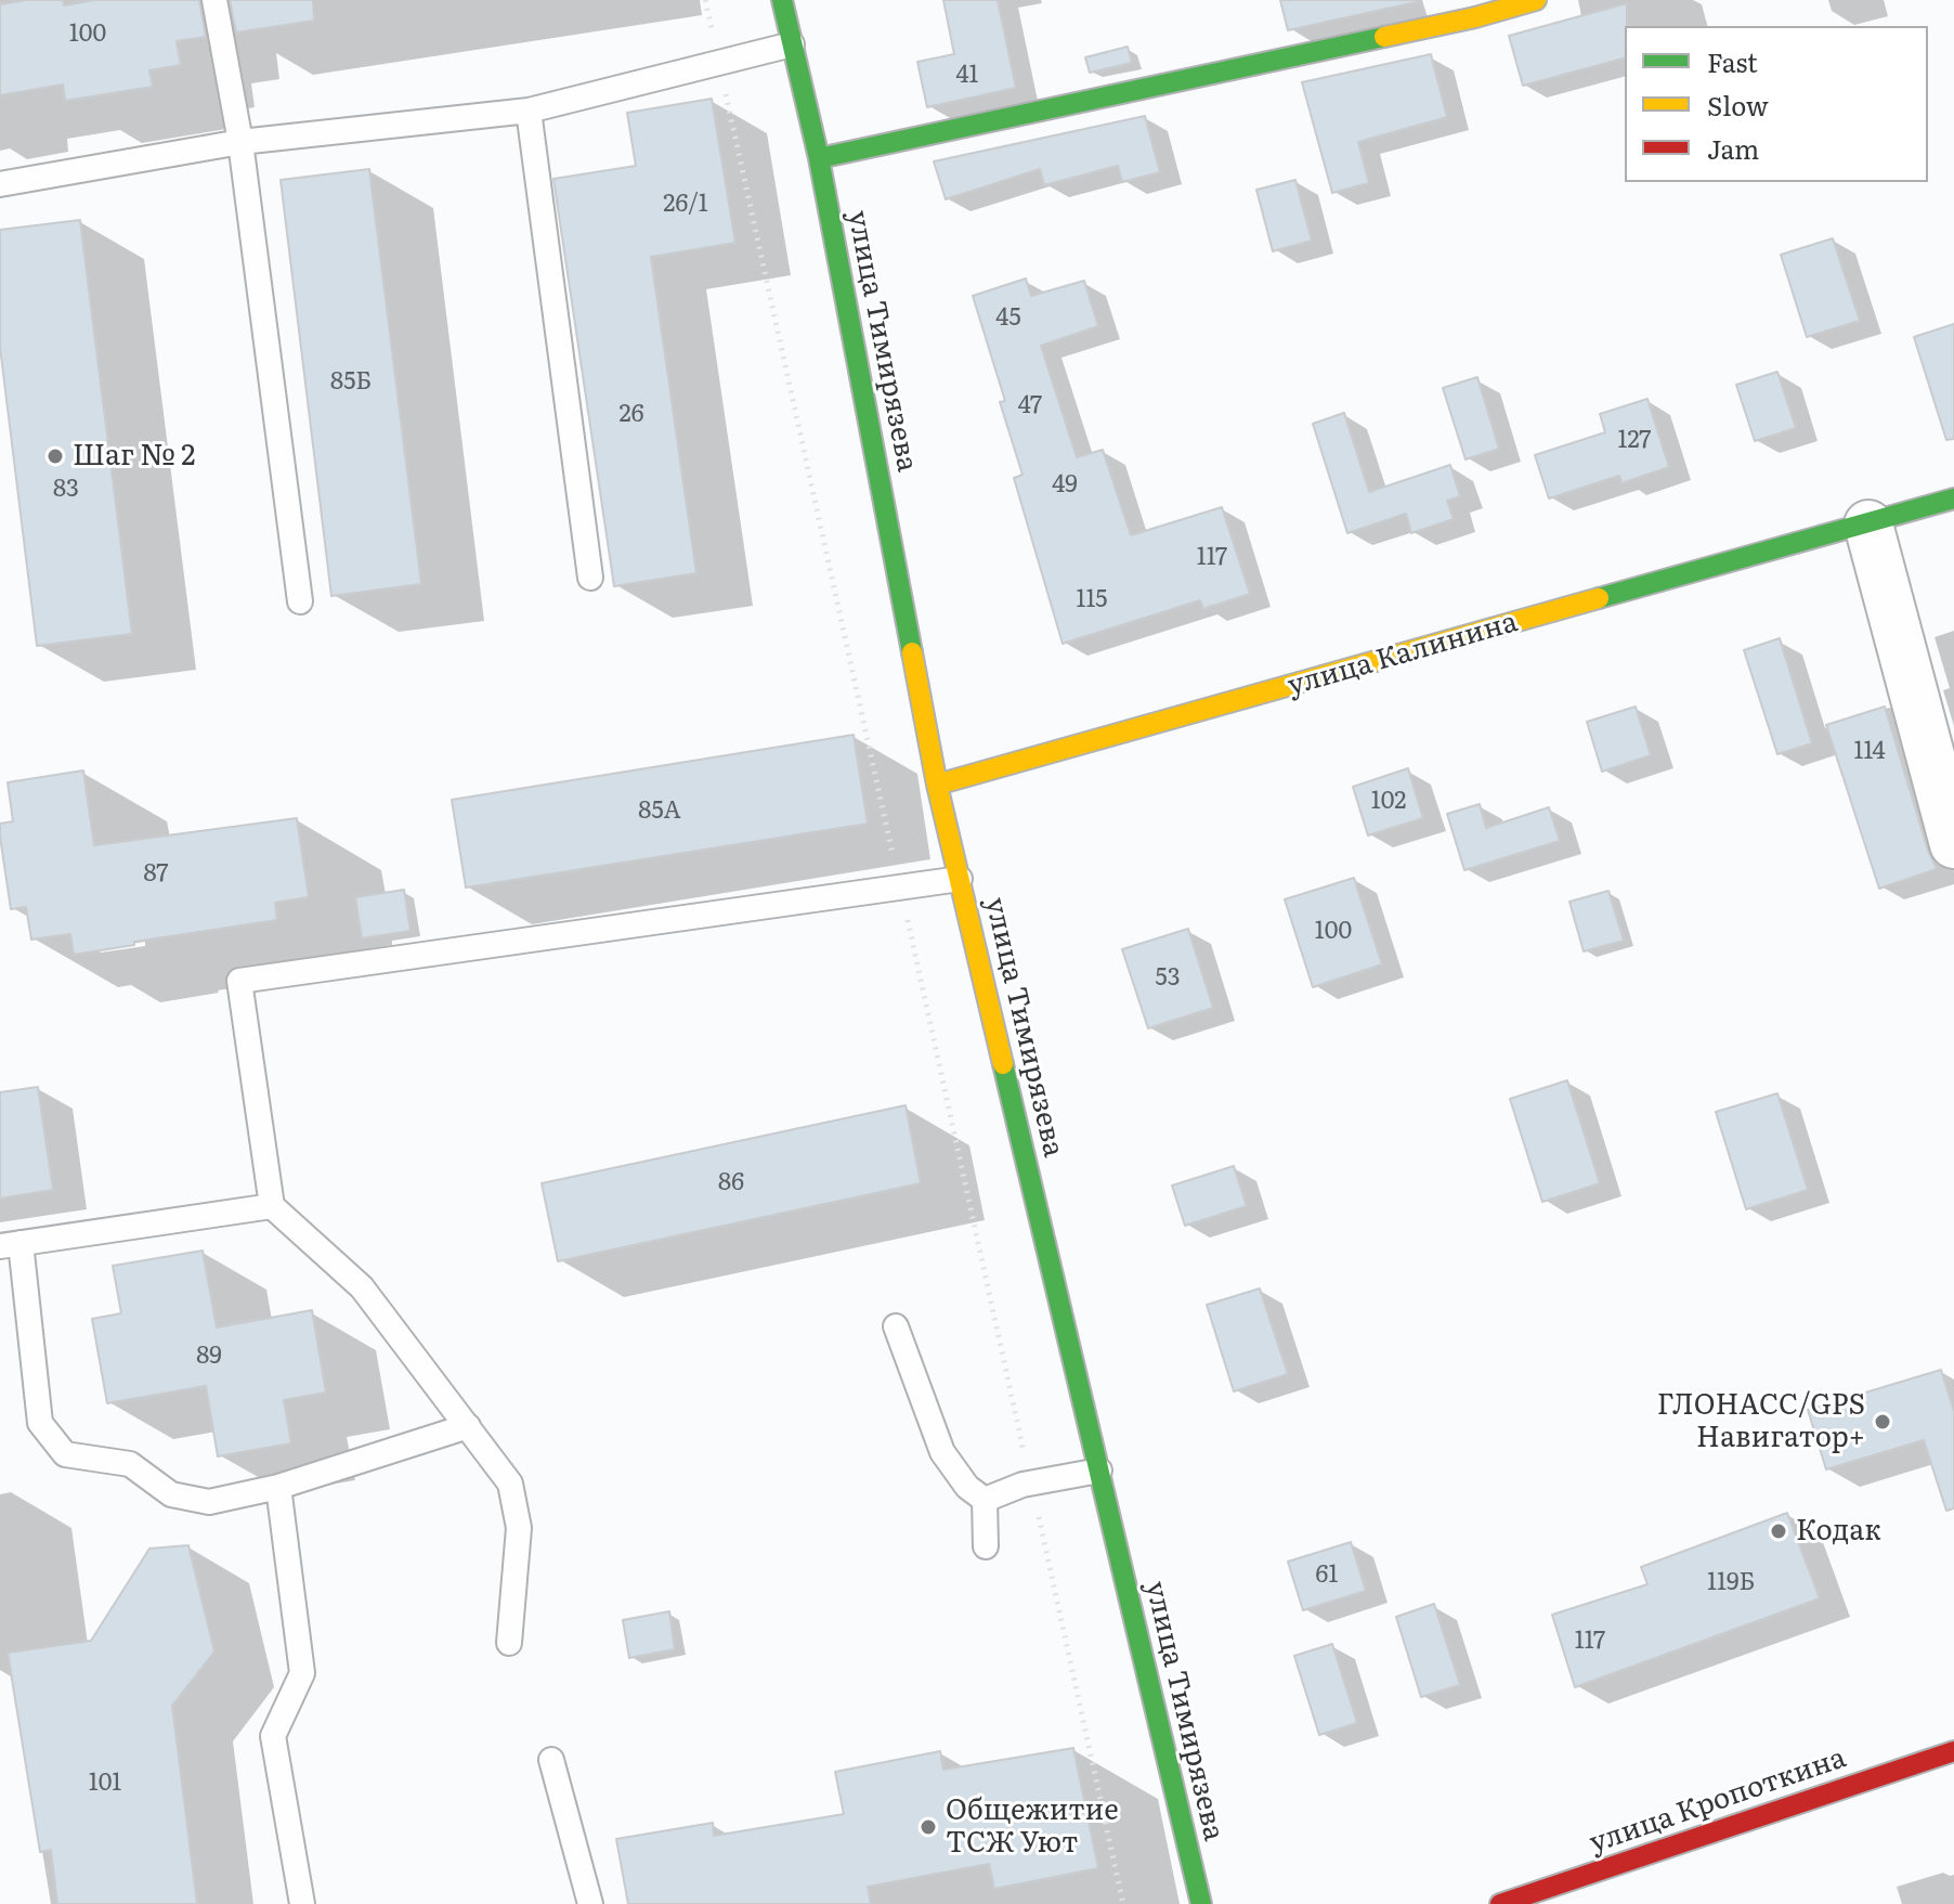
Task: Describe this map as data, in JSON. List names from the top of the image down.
{
  "streets": {
    "street": ["улица Тимирязева", "улица Калинина", "улица Кропоткина"]
  },
  "crossings": [
    ["улица Тимирязева", "улица Калинина"]
  ],
  "places": [
    "Шаг № 2",
    "ГЛОНАСС/GPS Навигатор+",
    "Кодак",
    "Общежитие ТСЖ Уют"
  ],
  "house_numbers": [
    "100",
    "41",
    "26/1",
    "45",
    "85Б",
    "47",
    "26",
    "127",
    "49",
    "83",
    "117",
    "115",
    "114",
    "102",
    "85А",
    "87",
    "100",
    "53",
    "86",
    "89",
    "61",
    "119Б",
    "117",
    "101"
  ],
  "legend": ["Fast", "Slow", "Jam"]
}
